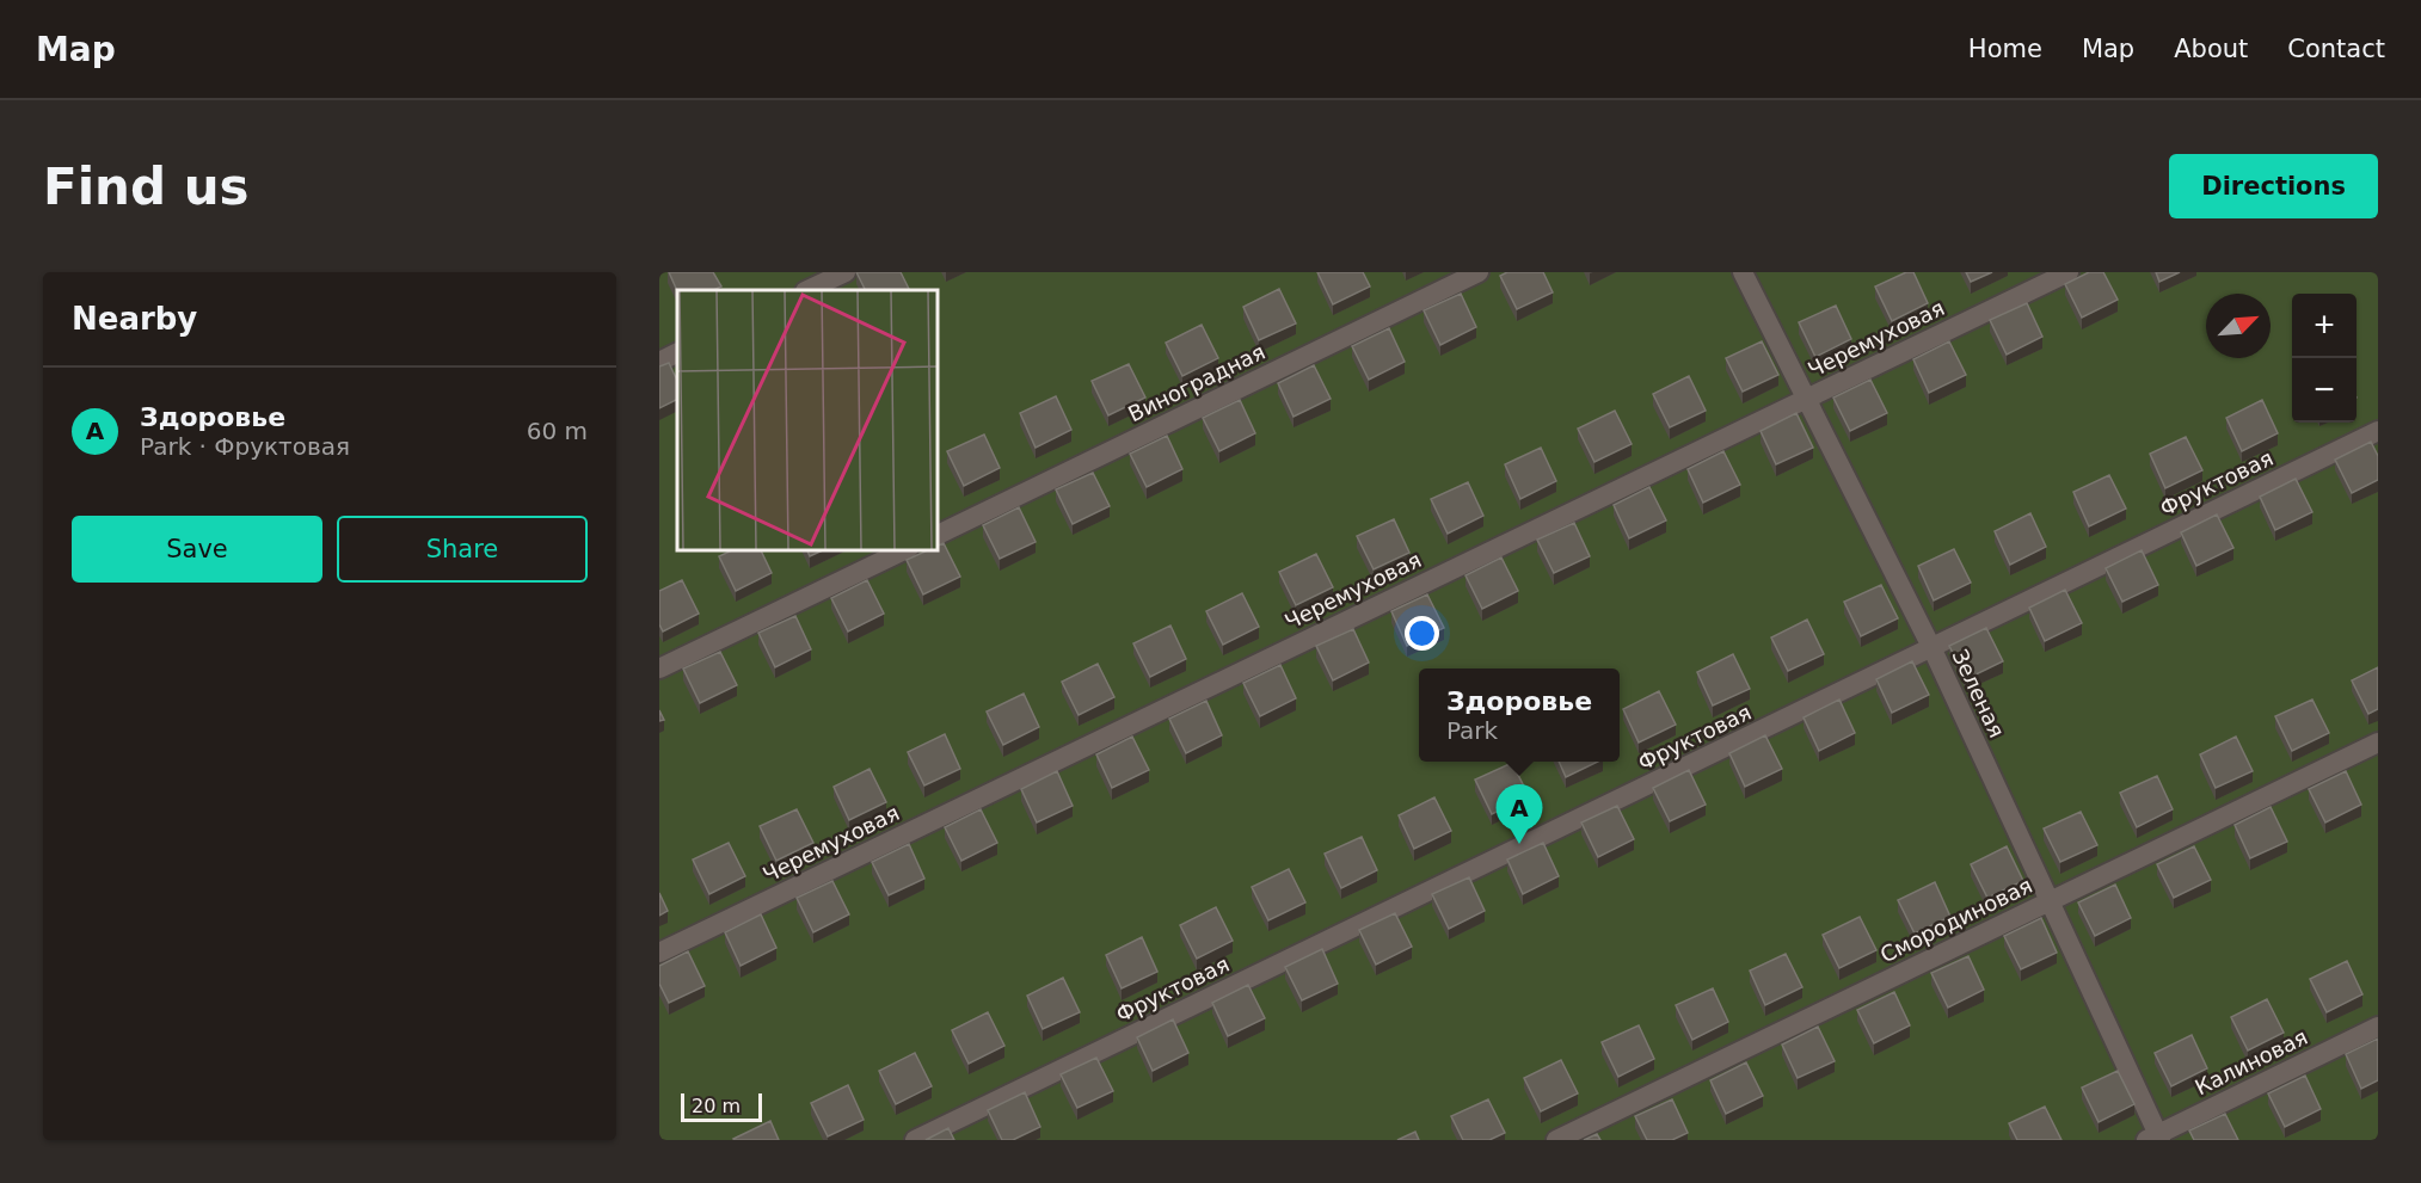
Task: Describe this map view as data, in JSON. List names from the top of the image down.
{
  "streets": {
    "street": [
      "Черемуховая",
      "Виноградная",
      "Фруктовая",
      "Зеленая",
      "Смородиновая",
      "Калиновая"
    ]
  },
  "crossings": [
    ["Черемуховая", "Зеленая"],
    ["Фруктовая", "Зеленая"],
    ["Зеленая", "Смородиновая"],
    ["Зеленая", "Калиновая"]
  ],
  "scale_bar": "20 m",
  "north": "top right",
  "page": {
    "header": "Map",
    "nav": [
      "Home",
      "Map",
      "About",
      "Contact"
    ],
    "buttons": [
      "Directions",
      ["Save", "Share"]
    ],
    "title": "Find us",
    "heading": "Nearby",
    "map_buttons": ["+", "−"],
    "list": [
      {
        "mark": "A",
        "name": "Здоровье",
        "note": "Park · Фруктовая",
        "value": "60 m"
      }
    ],
    "popup": ["Здоровье", "Park"],
    "pins": "A",
    "scale": "20 m"
  }
}
